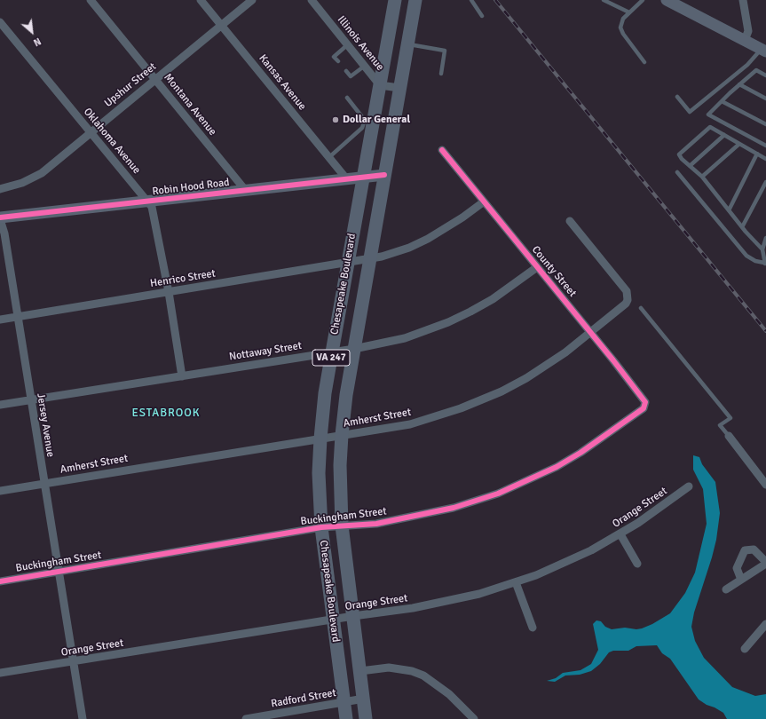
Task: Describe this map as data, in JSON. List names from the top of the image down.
{
  "streets": {
    "main road": ["Chesapeake Boulevard", "VA 247"],
    "street": [
      "Illinois Avenue",
      "Kansas Avenue",
      "Upshur Street",
      "Montana Avenue",
      "Oklahoma Avenue",
      "Robin Hood Road",
      "County Street",
      "Henrico Street",
      "Nottaway Street",
      "Amherst Street",
      "Jersey Avenue",
      "Orange Street",
      "Buckingham Street",
      "Radford Street"
    ]
  },
  "crossings": [
    ["Illinois Avenue", "Chesapeake Boulevard"],
    ["Kansas Avenue", "Upshur Street"],
    ["Kansas Avenue", "Robin Hood Road"],
    ["Upshur Street", "Montana Avenue"],
    ["Upshur Street", "Oklahoma Avenue"],
    ["Montana Avenue", "Robin Hood Road"],
    ["Oklahoma Avenue", "Robin Hood Road"],
    ["Oklahoma Avenue", "Henrico Street"],
    ["Oklahoma Avenue", "Nottaway Street"],
    ["Robin Hood Road", "Chesapeake Boulevard"],
    ["Robin Hood Road", "Jersey Avenue"],
    ["County Street", "Nottaway Street"],
    ["County Street", "Amherst Street"],
    ["County Street", "Buckingham Street"],
    ["Henrico Street", "Chesapeake Boulevard"],
    ["Henrico Street", "Jersey Avenue"],
    ["Chesapeake Boulevard", "Nottaway Street"],
    ["Chesapeake Boulevard", "Amherst Street"],
    ["Chesapeake Boulevard", "Orange Street"],
    ["Chesapeake Boulevard", "Buckingham Street"],
    ["Chesapeake Boulevard", "Radford Street"],
    ["Nottaway Street", "Jersey Avenue"],
    ["Amherst Street", "Jersey Avenue"],
    ["Jersey Avenue", "Orange Street"],
    ["Jersey Avenue", "Buckingham Street"]
  ],
  "districts": ["ESTABROOK"],
  "places": ["Dollar General"],
  "north": "bottom right"
}
